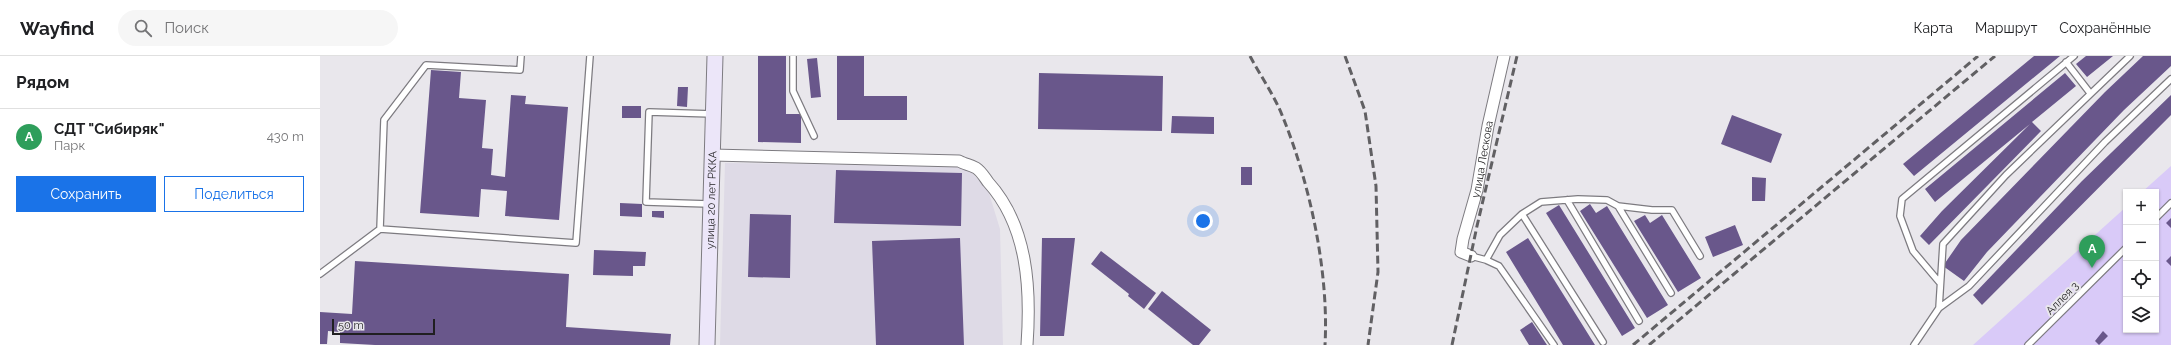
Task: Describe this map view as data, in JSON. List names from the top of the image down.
{
  "streets": {
    "main road": ["улица 20 лет РККА"],
    "street": ["улица Лескова"],
    "lane": ["Аллея 3"]
  },
  "scale_bar": "50 m",
  "page": {
    "header": "Wayfind",
    "search": "Поиск",
    "nav": ["Карта", "Маршрут", "Сохранённые"],
    "heading": "Рядом",
    "list": [
      {
        "mark": "A",
        "name": "СДТ \"Сибиряк\"",
        "note": "Парк",
        "value": "430 m"
      }
    ],
    "buttons": ["Сохранить", "Поделиться"],
    "map_buttons": ["+", "−"],
    "pins": "A",
    "scale": "50 m"
  }
}
